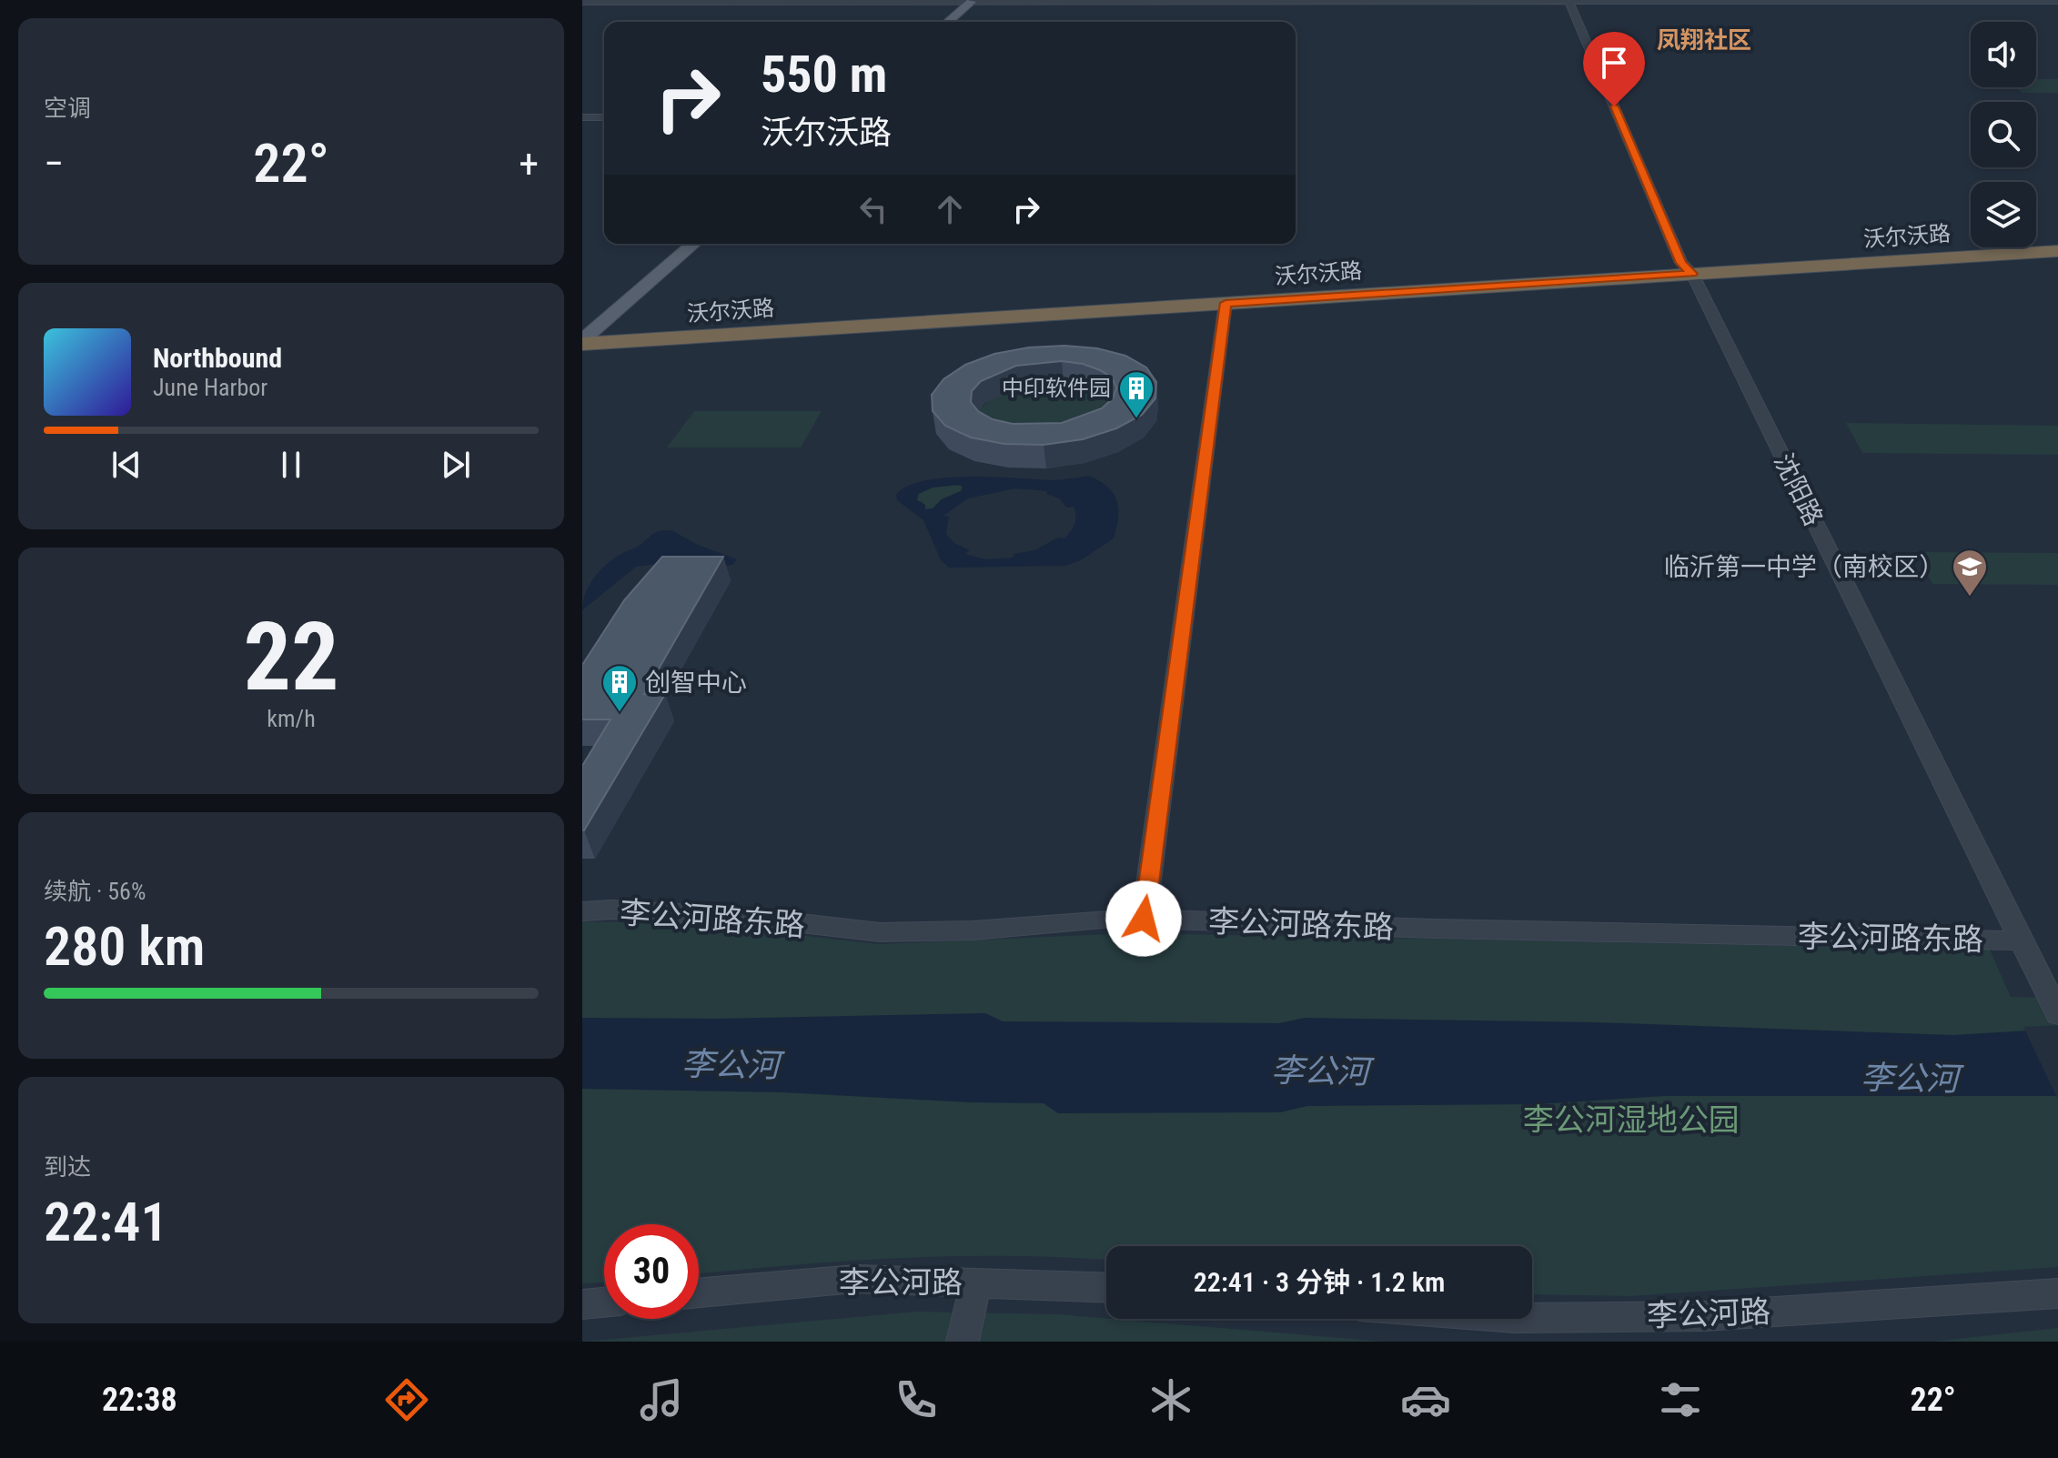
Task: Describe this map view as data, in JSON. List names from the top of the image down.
{
  "streets": {
    "highway": ["沃尔沃路"],
    "street": ["沈阳路", "李公河路东路", "李公河路"]
  },
  "crossings": [
    ["沃尔沃路", "沈阳路"],
    ["沈阳路", "李公河路东路"]
  ],
  "districts": ["凤翔社区"],
  "water": ["李公河"],
  "parks": ["李公河湿地公园"],
  "places": {
    "building": ["中印软件园", "创智中心"],
    "school or university": ["临沂第一中学（南校区）"]
  },
  "page": {
    "tile": [
      "空调",
      ["22", "km/h"],
      ["续航 · 56%", "280 km"],
      ["到达", "22:41"]
    ],
    "turn": ["550 m", "沃尔沃路"],
    "heat": ["−", "22°", "+"],
    "song": ["Northbound", "June Harbor"],
    "limit": "30",
    "trip": "22:41 · 3 分钟 · 1.2 km",
    "tabs": ["22:38", "22°"]
  }
}
